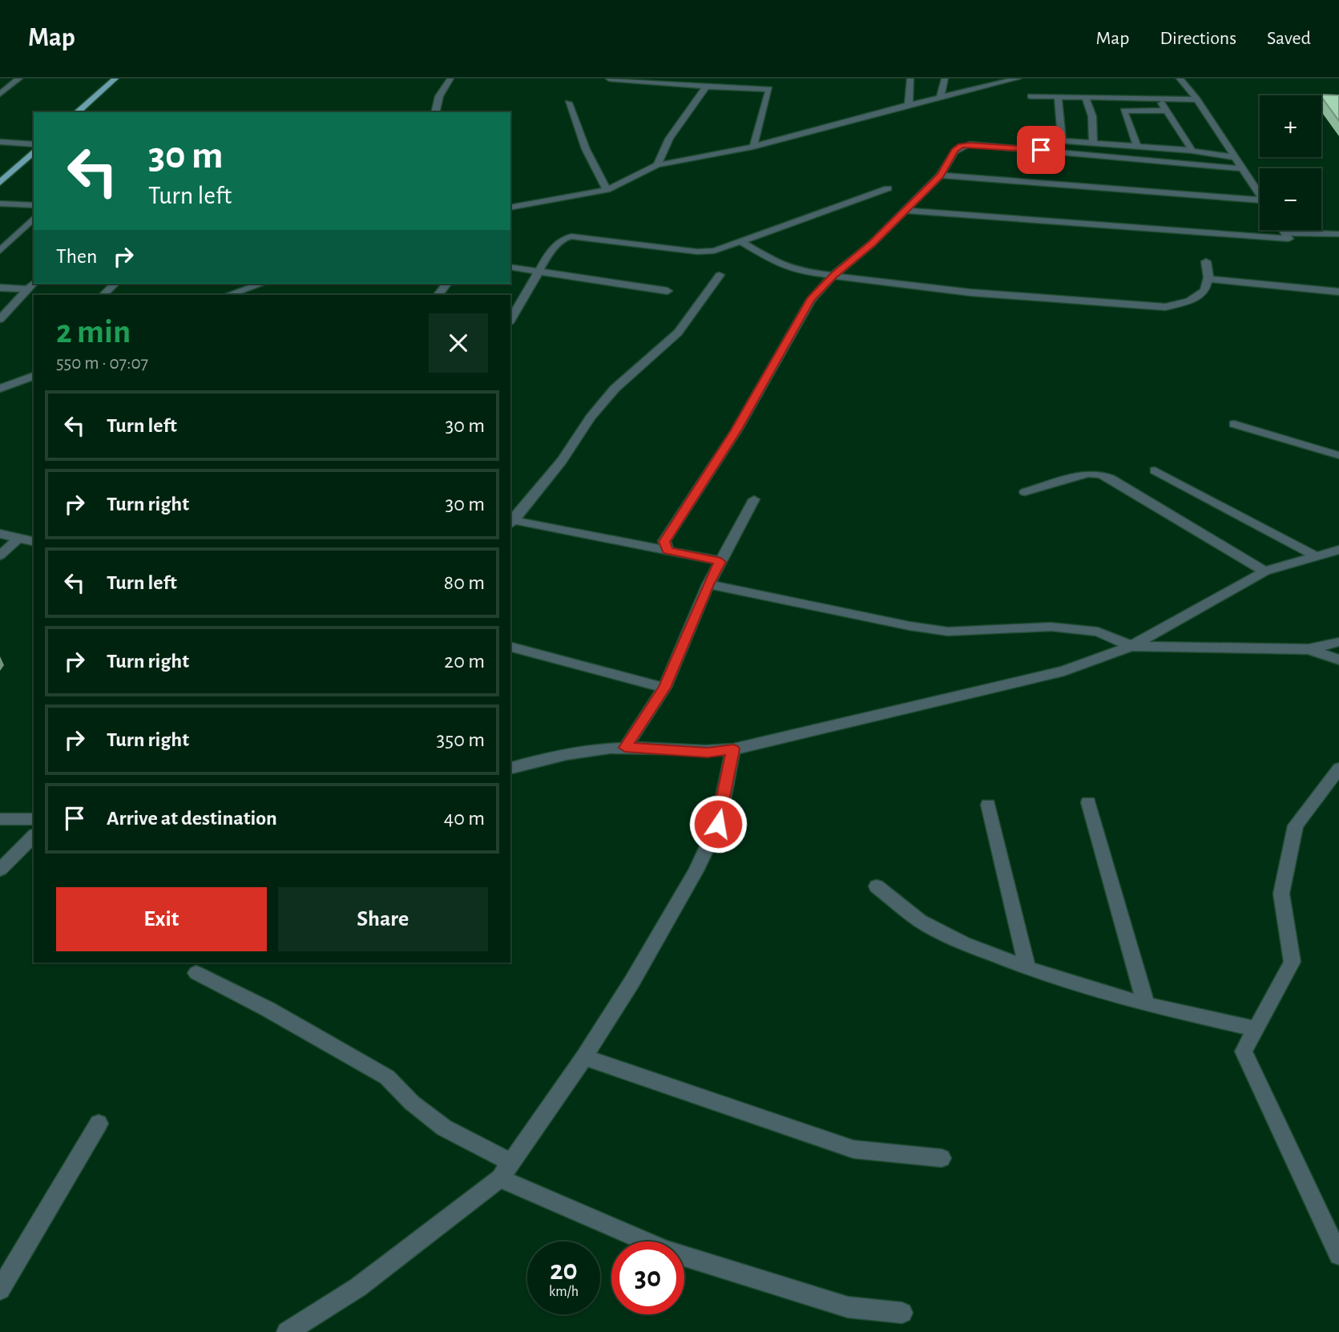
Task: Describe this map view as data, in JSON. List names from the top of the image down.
{
  "page": {
    "header": "Map",
    "nav": ["Map", "Directions", "Saved"],
    "map_buttons": ["+", "−"],
    "turn": ["30 m", "Turn left"],
    "then": "Then",
    "heading": ["2 min", "550 m · 07:07"],
    "list": [
      {
        "name": "Turn left",
        "value": "30 m"
      },
      {
        "name": "Turn right",
        "value": "30 m"
      },
      {
        "name": "Turn left",
        "value": "80 m"
      },
      {
        "name": "Turn right",
        "value": "20 m"
      },
      {
        "name": "Turn right",
        "value": "350 m"
      },
      {
        "name": "Arrive at destination",
        "value": "40 m"
      }
    ],
    "buttons": ["Exit", "Share"],
    "speed": "20 km/h",
    "limit": "30"
  }
}
